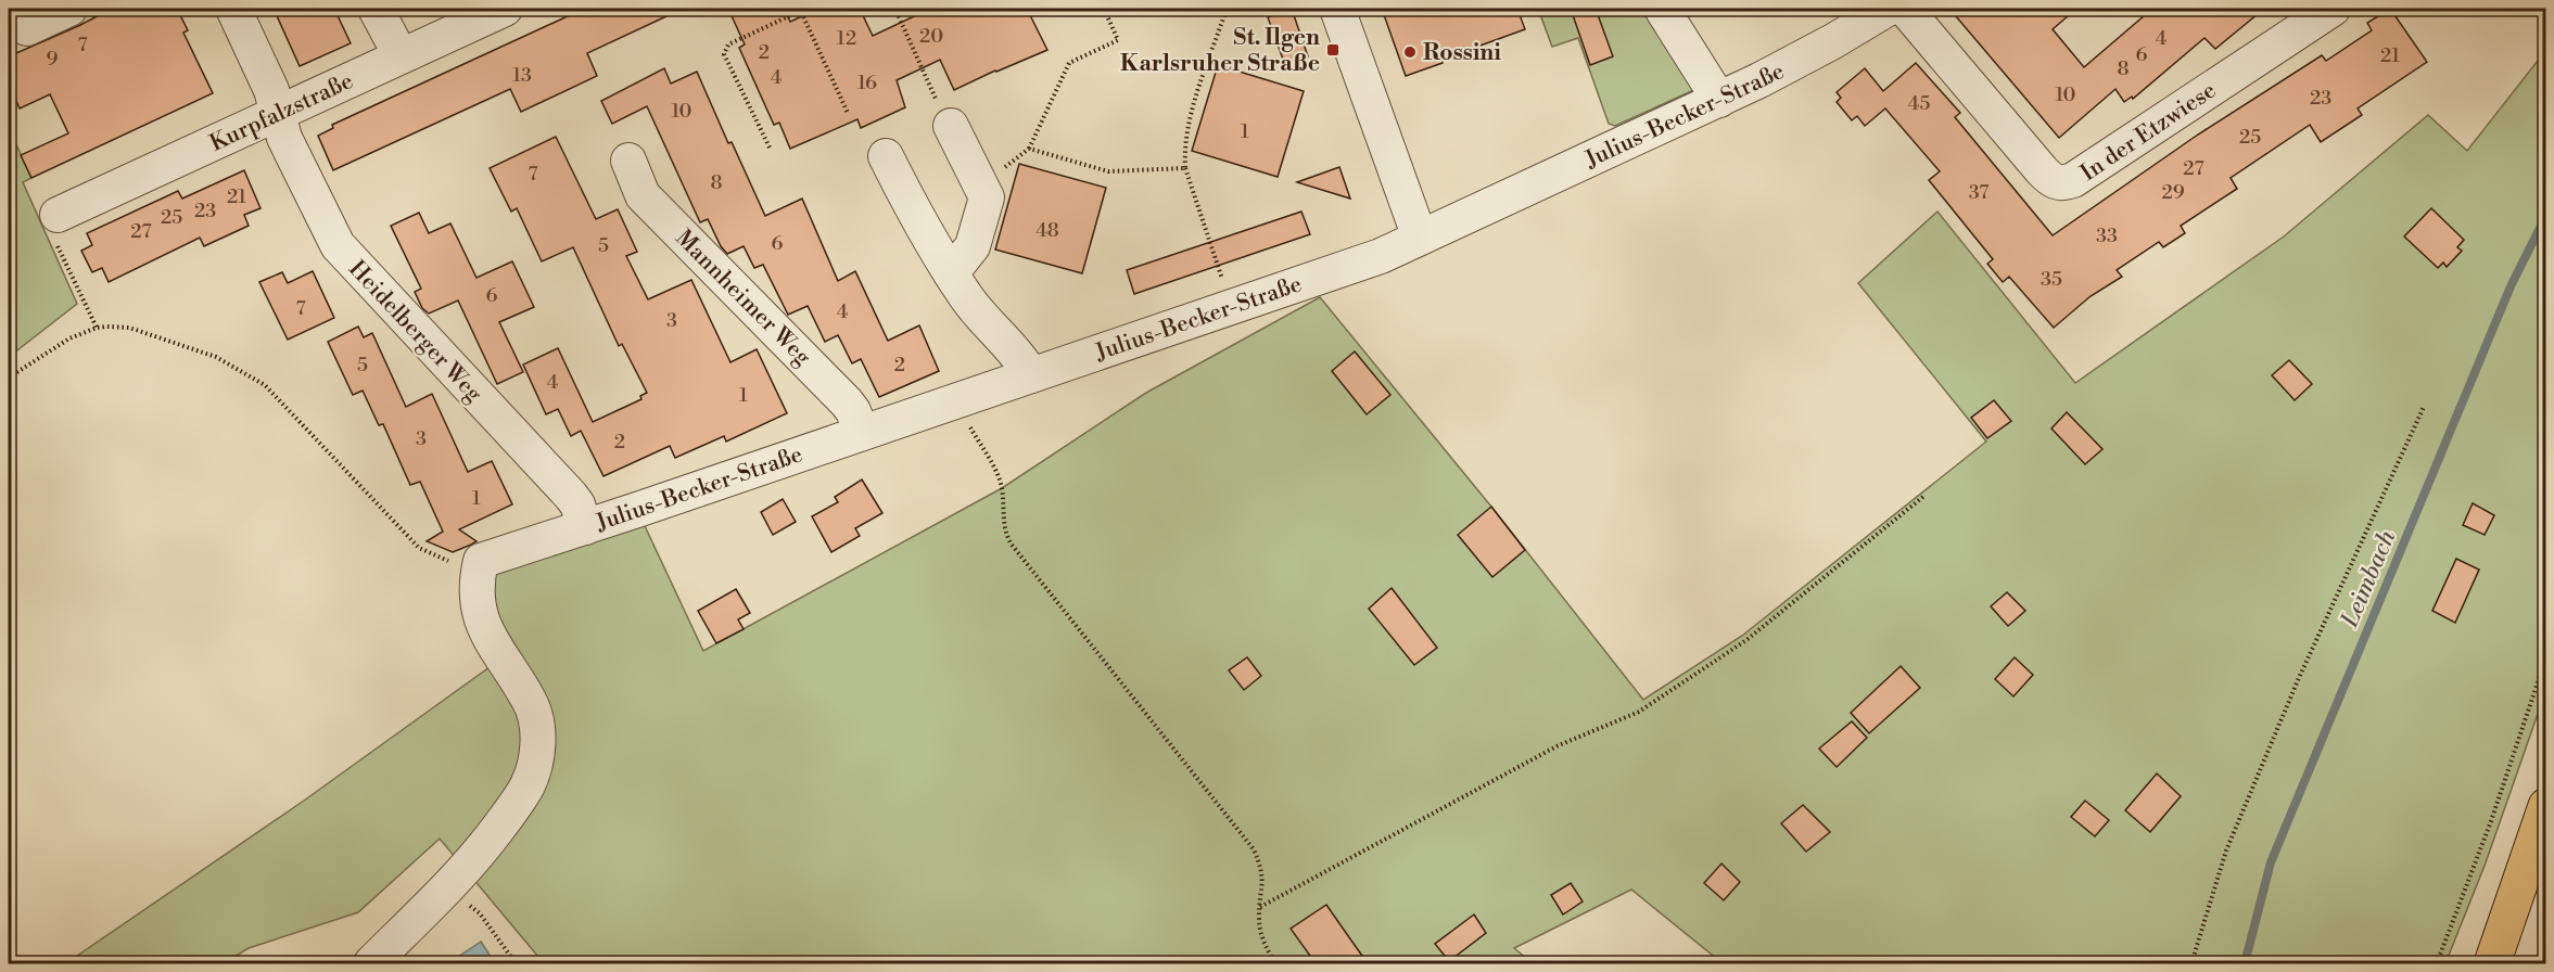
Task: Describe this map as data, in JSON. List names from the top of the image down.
{
  "streets": {
    "street": [
      "Kurpfalzstraße",
      "Julius-Becker-Straße",
      "In der Etzwiese",
      "Mannheimer Weg",
      "Heidelberger Weg"
    ]
  },
  "crossings": [
    ["Kurpfalzstraße", "Heidelberger Weg"],
    ["Julius-Becker-Straße", "Mannheimer Weg"],
    ["Julius-Becker-Straße", "Heidelberger Weg"]
  ],
  "water": ["Leimbach"],
  "places": {
    "transit": ["St. Ilgen Karlsruher Straße"],
    "other": ["Rossini"]
  },
  "house_numbers": [
    "20",
    "12",
    "4",
    "7",
    "2",
    "6",
    "21",
    "9",
    "8",
    "13",
    "4",
    "16",
    "10",
    "23",
    "45",
    "10",
    "1",
    "25",
    "27",
    "7",
    "8",
    "37",
    "29",
    "21",
    "23",
    "25",
    "48",
    "27",
    "33",
    "6",
    "5",
    "35",
    "6",
    "7",
    "4",
    "3",
    "5",
    "2",
    "4",
    "1",
    "3",
    "2",
    "1"
  ]
}
